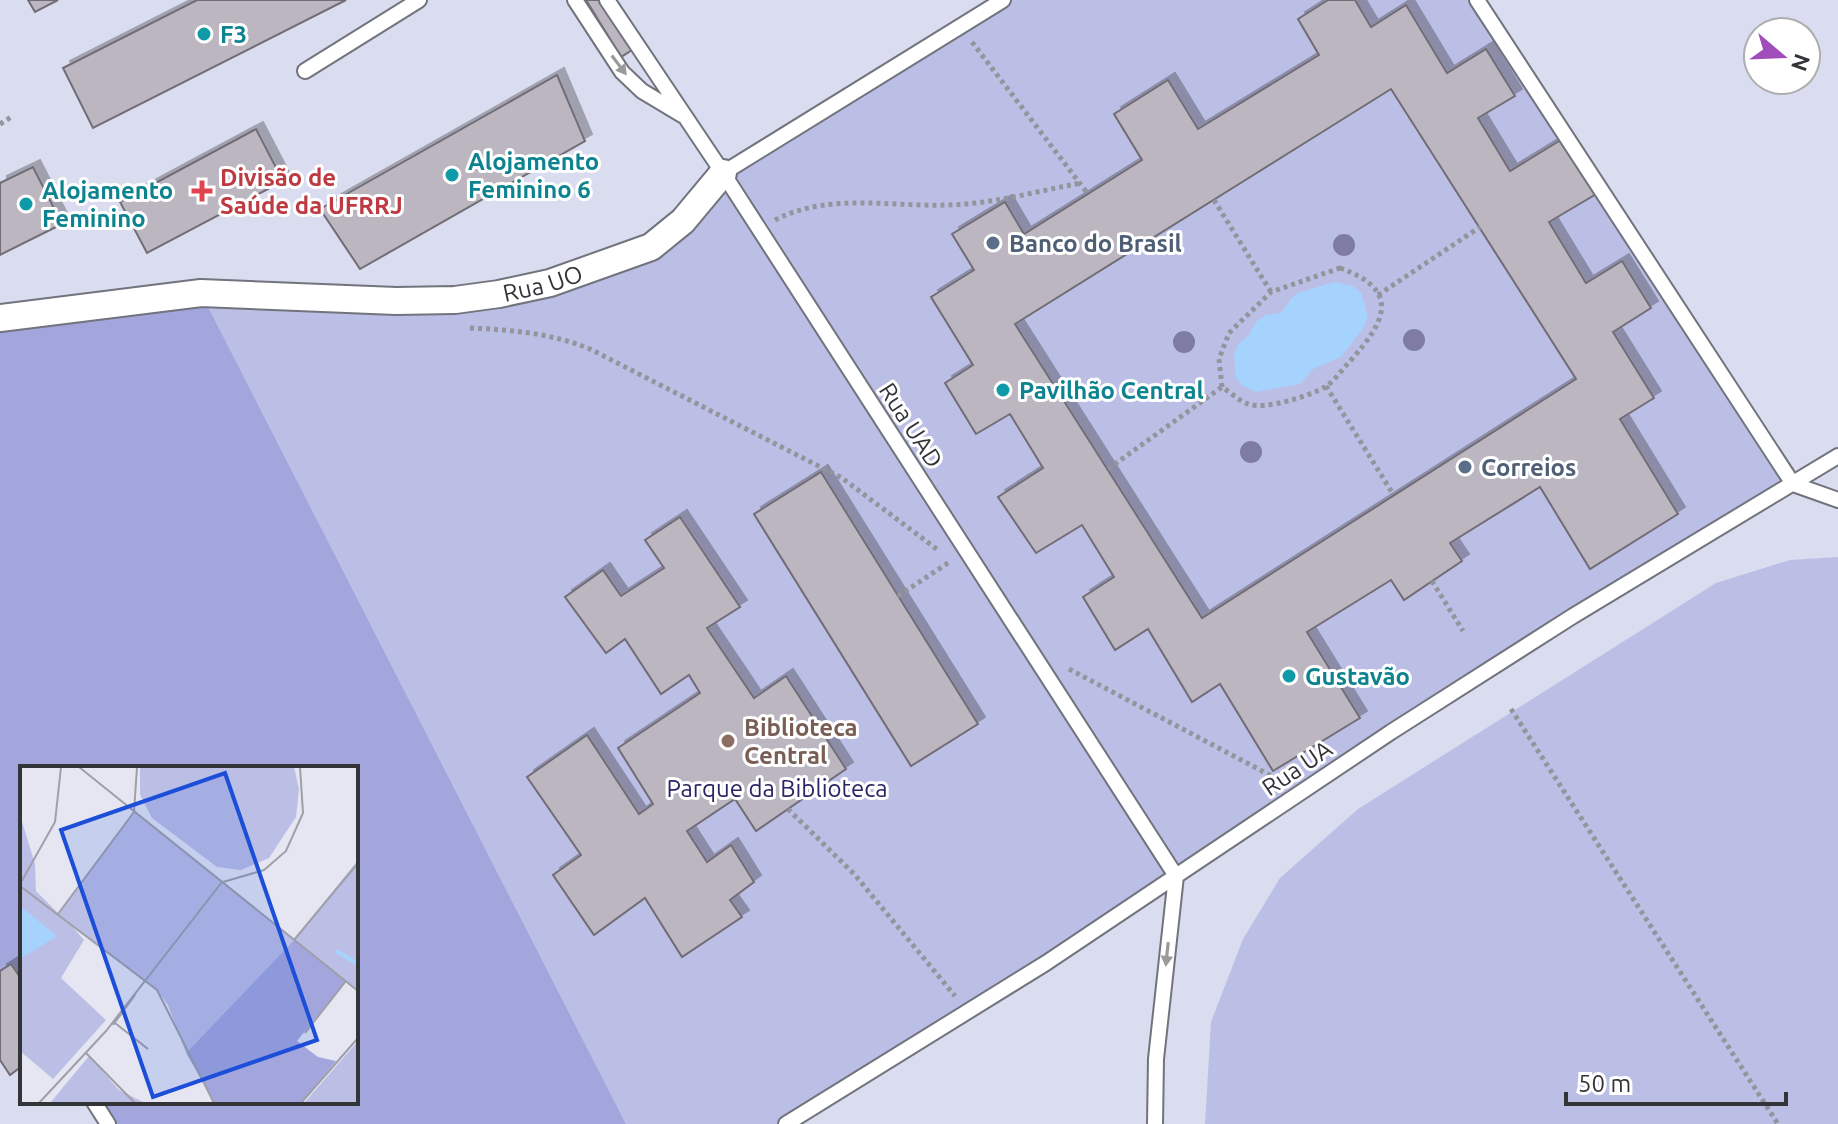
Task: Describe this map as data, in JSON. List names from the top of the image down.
{
  "streets": {
    "street": ["Rua UO"],
    "lane": ["Rua UAD", "Rua UA"]
  },
  "crossings": [
    ["Rua UO", "Rua UAD"],
    ["Rua UAD", "Rua UA"]
  ],
  "parks": ["Parque da Biblioteca"],
  "places": {
    "other": [
      "F3",
      "Alojamento Feminino 6",
      "Alojamento Feminino",
      "Banco do Brasil",
      "Pavilhão Central",
      "Correios",
      "Gustavão",
      "Biblioteca Central"
    ],
    "health": ["Divisão de Saúde da UFRRJ"]
  },
  "scale_bar": "50 m",
  "north": "right"
}
